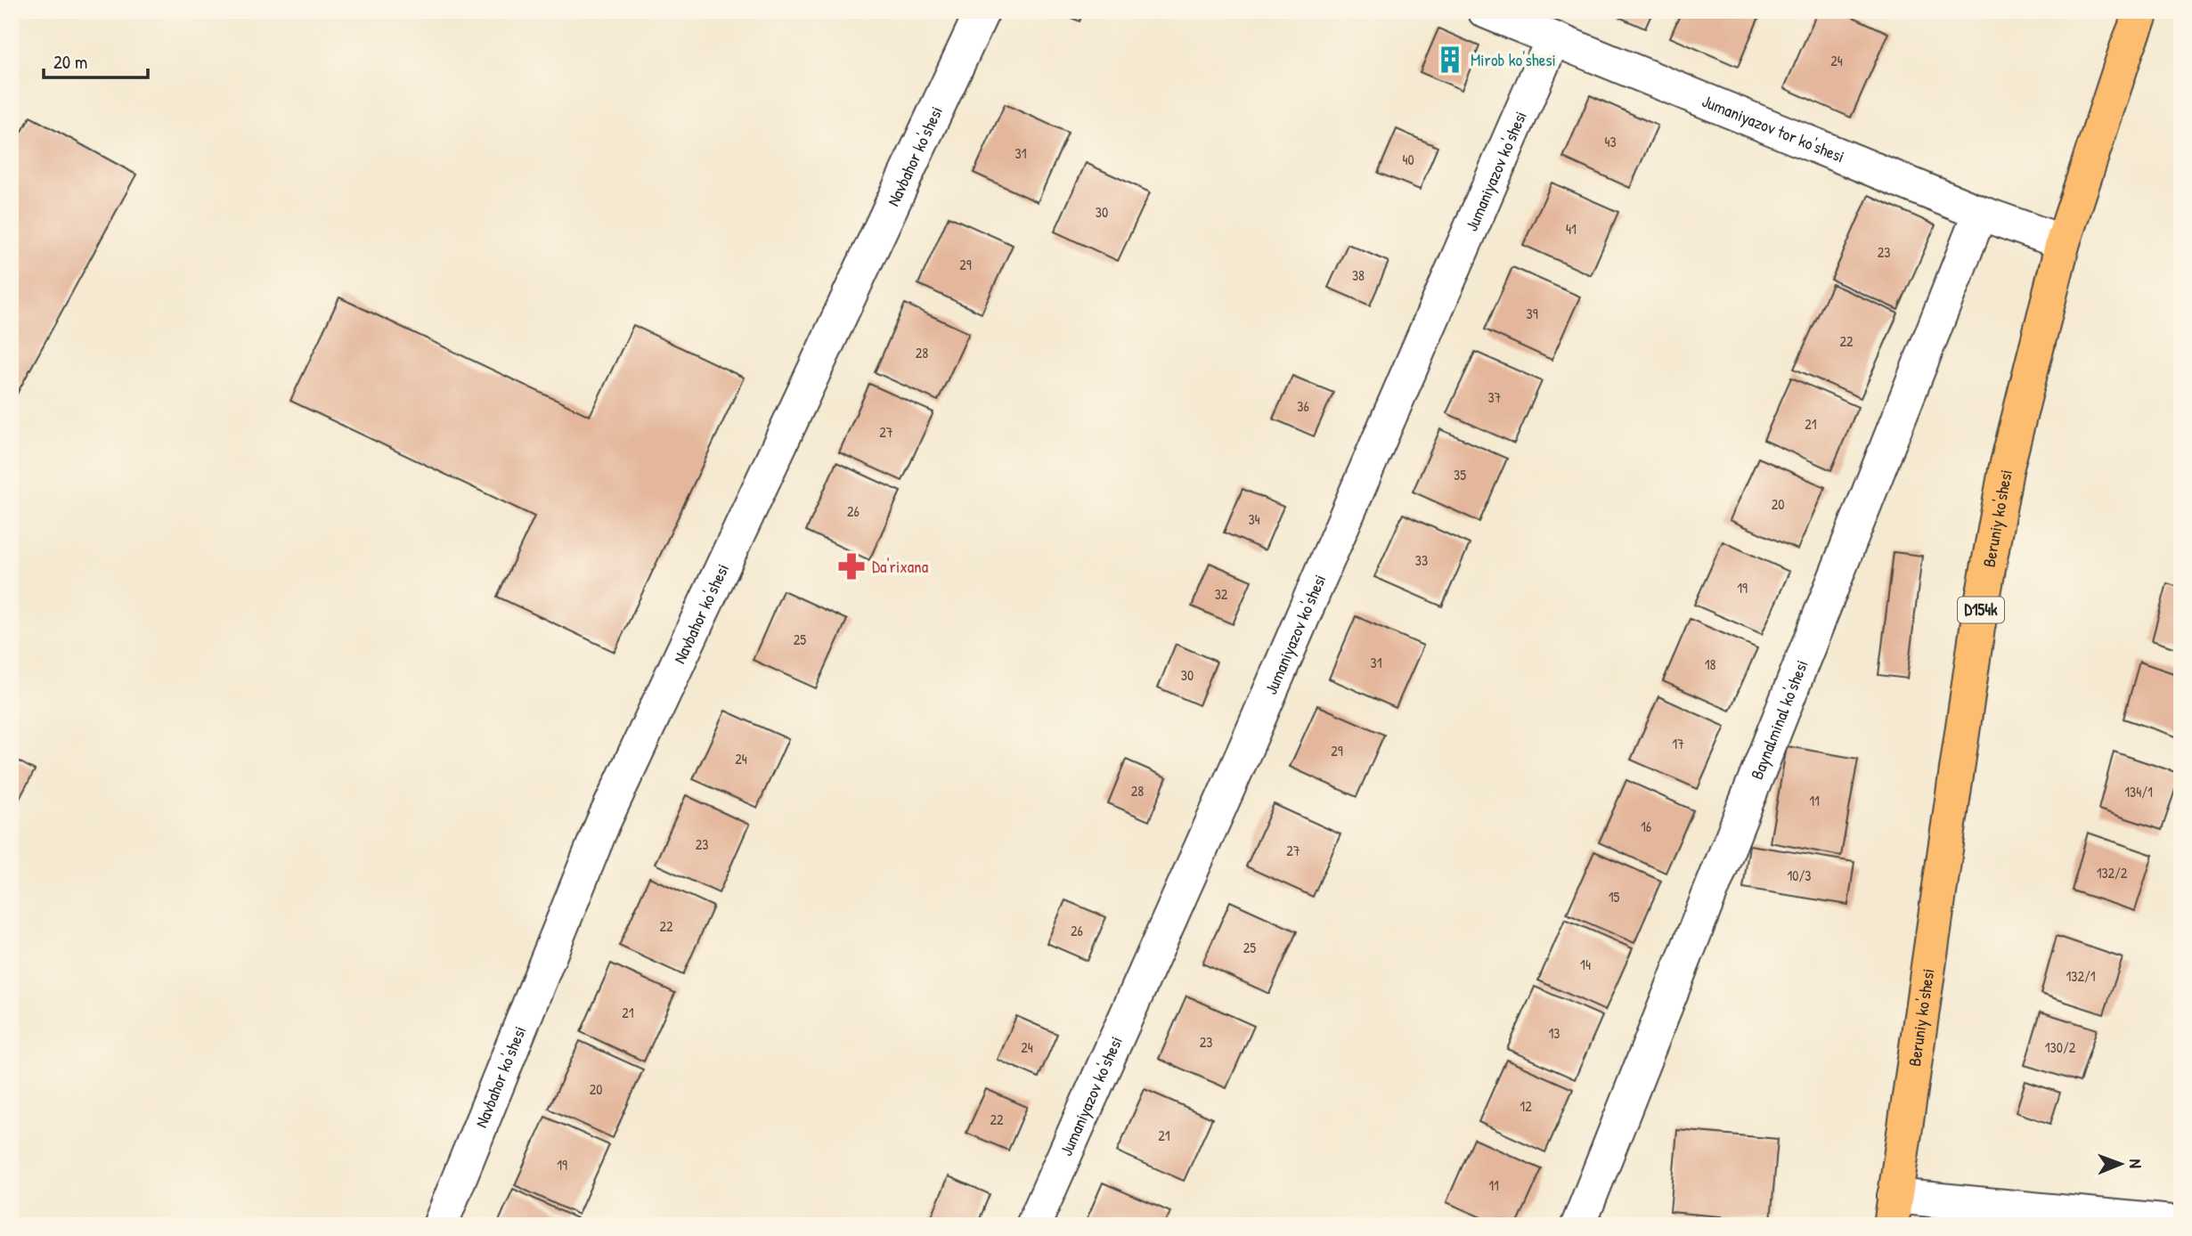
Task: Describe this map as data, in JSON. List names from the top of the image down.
{
  "streets": {
    "main road": ["Beruniy ko'shesi", "D154k"],
    "street": [
      "Jumaniyazov tor ko'shesi",
      "Navbahor ko'shesi",
      "Jumaniyazov ko'shesi",
      "Baynalminal ko'shesi"
    ]
  },
  "crossings": [
    ["Jumaniyazov tor ko'shesi", "Jumaniyazov ko'shesi"],
    ["Jumaniyazov tor ko'shesi", "Beruniy ko'shesi"],
    ["Jumaniyazov tor ko'shesi", "Baynalminal ko'shesi"]
  ],
  "places": {
    "building": ["Mirob ko'shesi"],
    "pharmacy": ["Da'rixana"]
  },
  "house_numbers": [
    "24",
    "43",
    "31",
    "40",
    "30",
    "41",
    "23",
    "29",
    "38",
    "39",
    "22",
    "28",
    "37",
    "36",
    "21",
    "27",
    "35",
    "20",
    "26",
    "34",
    "33",
    "19",
    "32",
    "25",
    "31",
    "18",
    "30",
    "17",
    "29",
    "24",
    "28",
    "134/1",
    "11",
    "16",
    "23",
    "27",
    "132/2",
    "10/3",
    "15",
    "22",
    "26",
    "25",
    "14",
    "132/1",
    "21",
    "13",
    "23",
    "24",
    "130/2",
    "20",
    "12",
    "22",
    "21",
    "19",
    "11"
  ],
  "scale_bar": "20 m",
  "north": "right"
}
